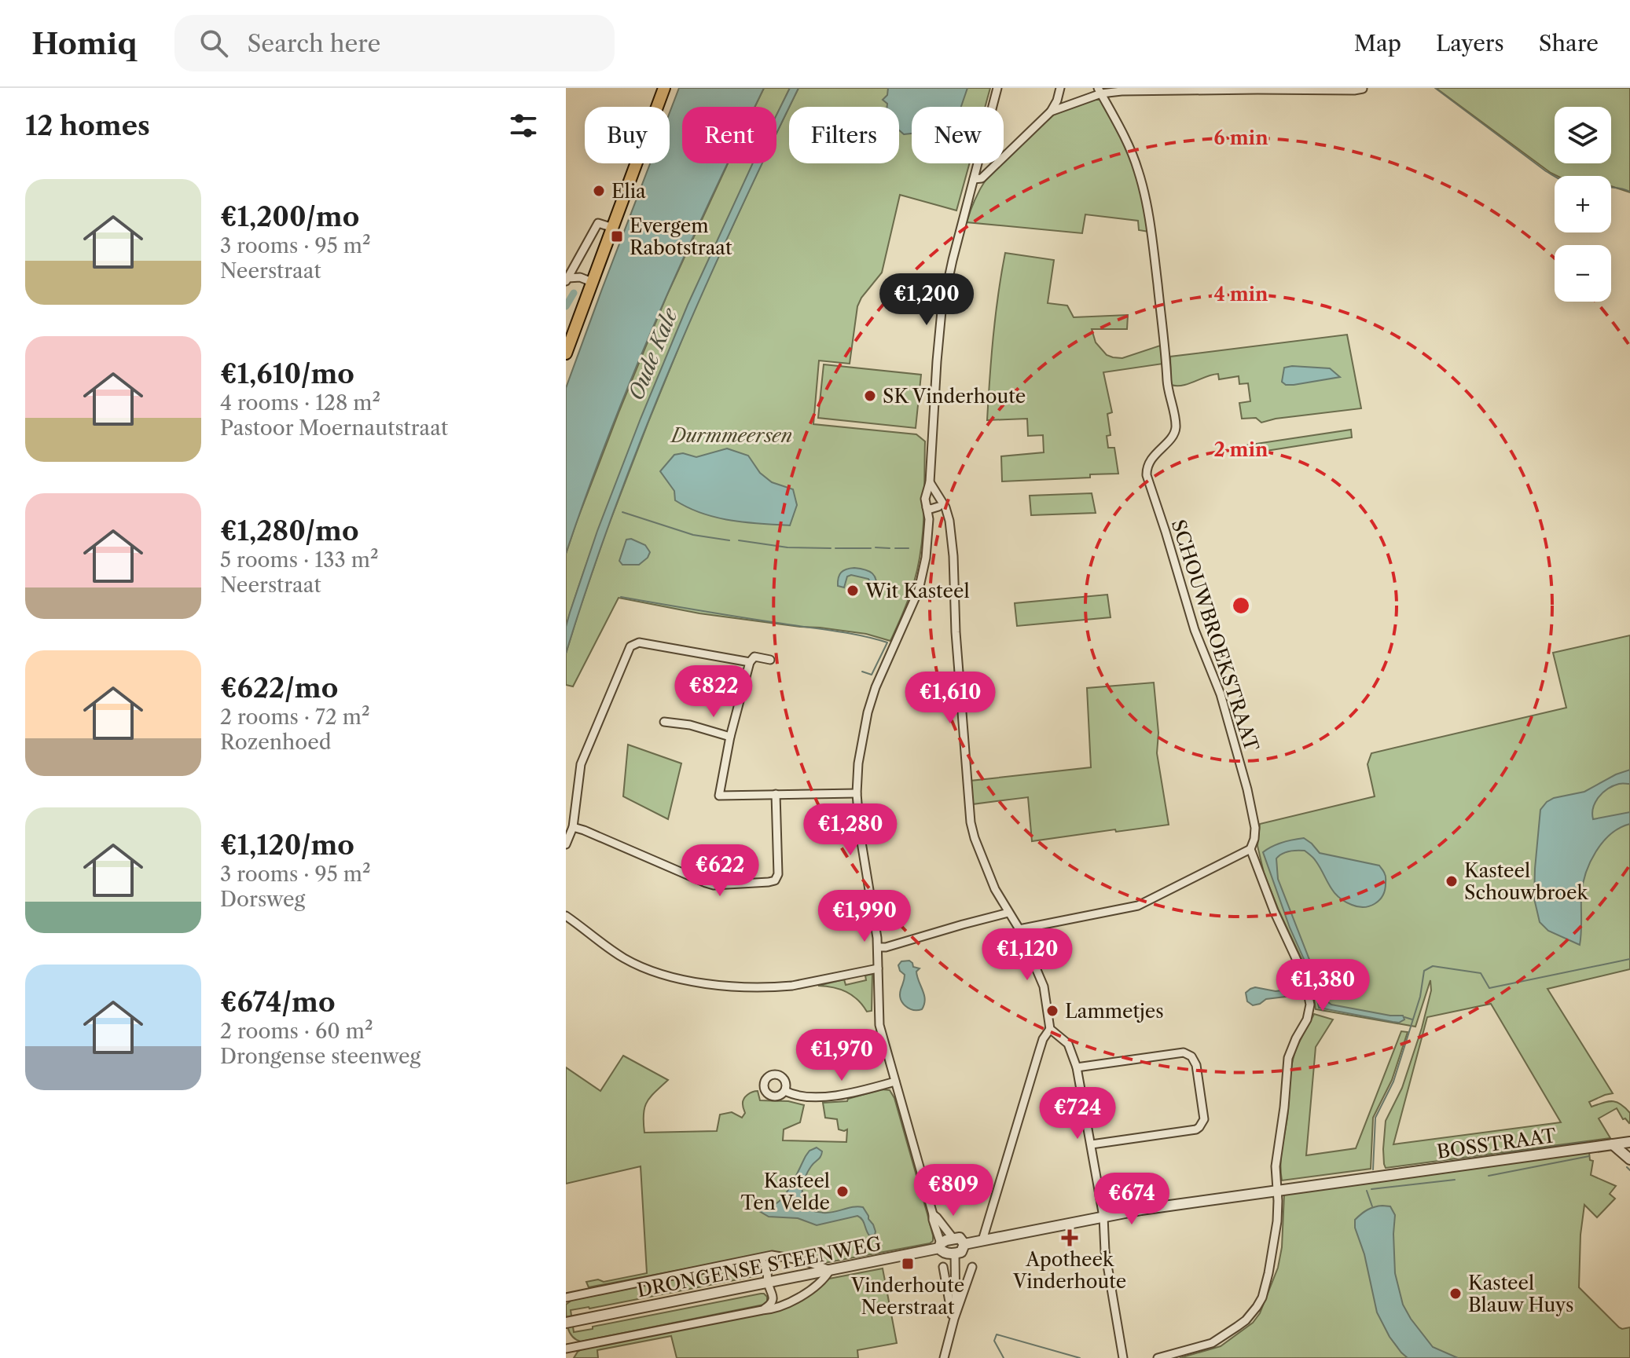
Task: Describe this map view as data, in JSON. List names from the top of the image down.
{
  "streets": {
    "street": ["SCHOUWBROEKSTRAAT", "BOSSTRAAT", "DRONGENSE STEENWEG"]
  },
  "crossings": [
    ["SCHOUWBROEKSTRAAT", "BOSSTRAAT"]
  ],
  "water": ["Oude Kale"],
  "parks": ["Durmmeersen"],
  "places": {
    "other": [
      "Elia",
      "SK Vinderhoute",
      "Wit Kasteel",
      "Kasteel Schouwbroek",
      "Lammetjes",
      "Kasteel Ten Velde",
      "Kasteel Blauw Huys"
    ],
    "transit": ["Evergem Rabotstraat", "Vinderhoute Neerstraat"],
    "health": ["Apotheek Vinderhoute"]
  },
  "page": {
    "header": "Homiq",
    "search": "Search here",
    "nav": ["Map", "Layers", "Share"],
    "heading": "12 homes",
    "map_buttons": ["+", "−"],
    "chip": [
      "Buy",
      "Rent",
      "Filters",
      "New"
    ],
    "list": [
      {
        "name": "€1,200/mo",
        "note": "3 rooms · 95 m² · Neerstraat"
      },
      {
        "name": "€1,610/mo",
        "note": "4 rooms · 128 m² · Pastoor Moernautstraat"
      },
      {
        "name": "€1,280/mo",
        "note": "5 rooms · 133 m² · Neerstraat"
      },
      {
        "name": "€622/mo",
        "note": "2 rooms · 72 m² · Rozenhoed"
      },
      {
        "name": "€1,120/mo",
        "note": "3 rooms · 95 m² · Dorsweg"
      },
      {
        "name": "€674/mo",
        "note": "2 rooms · 60 m² · Drongense steenweg"
      }
    ],
    "price": [
      "€1,200",
      "€822",
      "€1,610",
      "€1,280",
      "€622",
      "€1,990",
      "€1,120",
      "€1,380",
      "€1,970",
      "€724",
      "€809",
      "€674"
    ]
  },
  "rings": ["6 min", "4 min", "2 min"]
}
